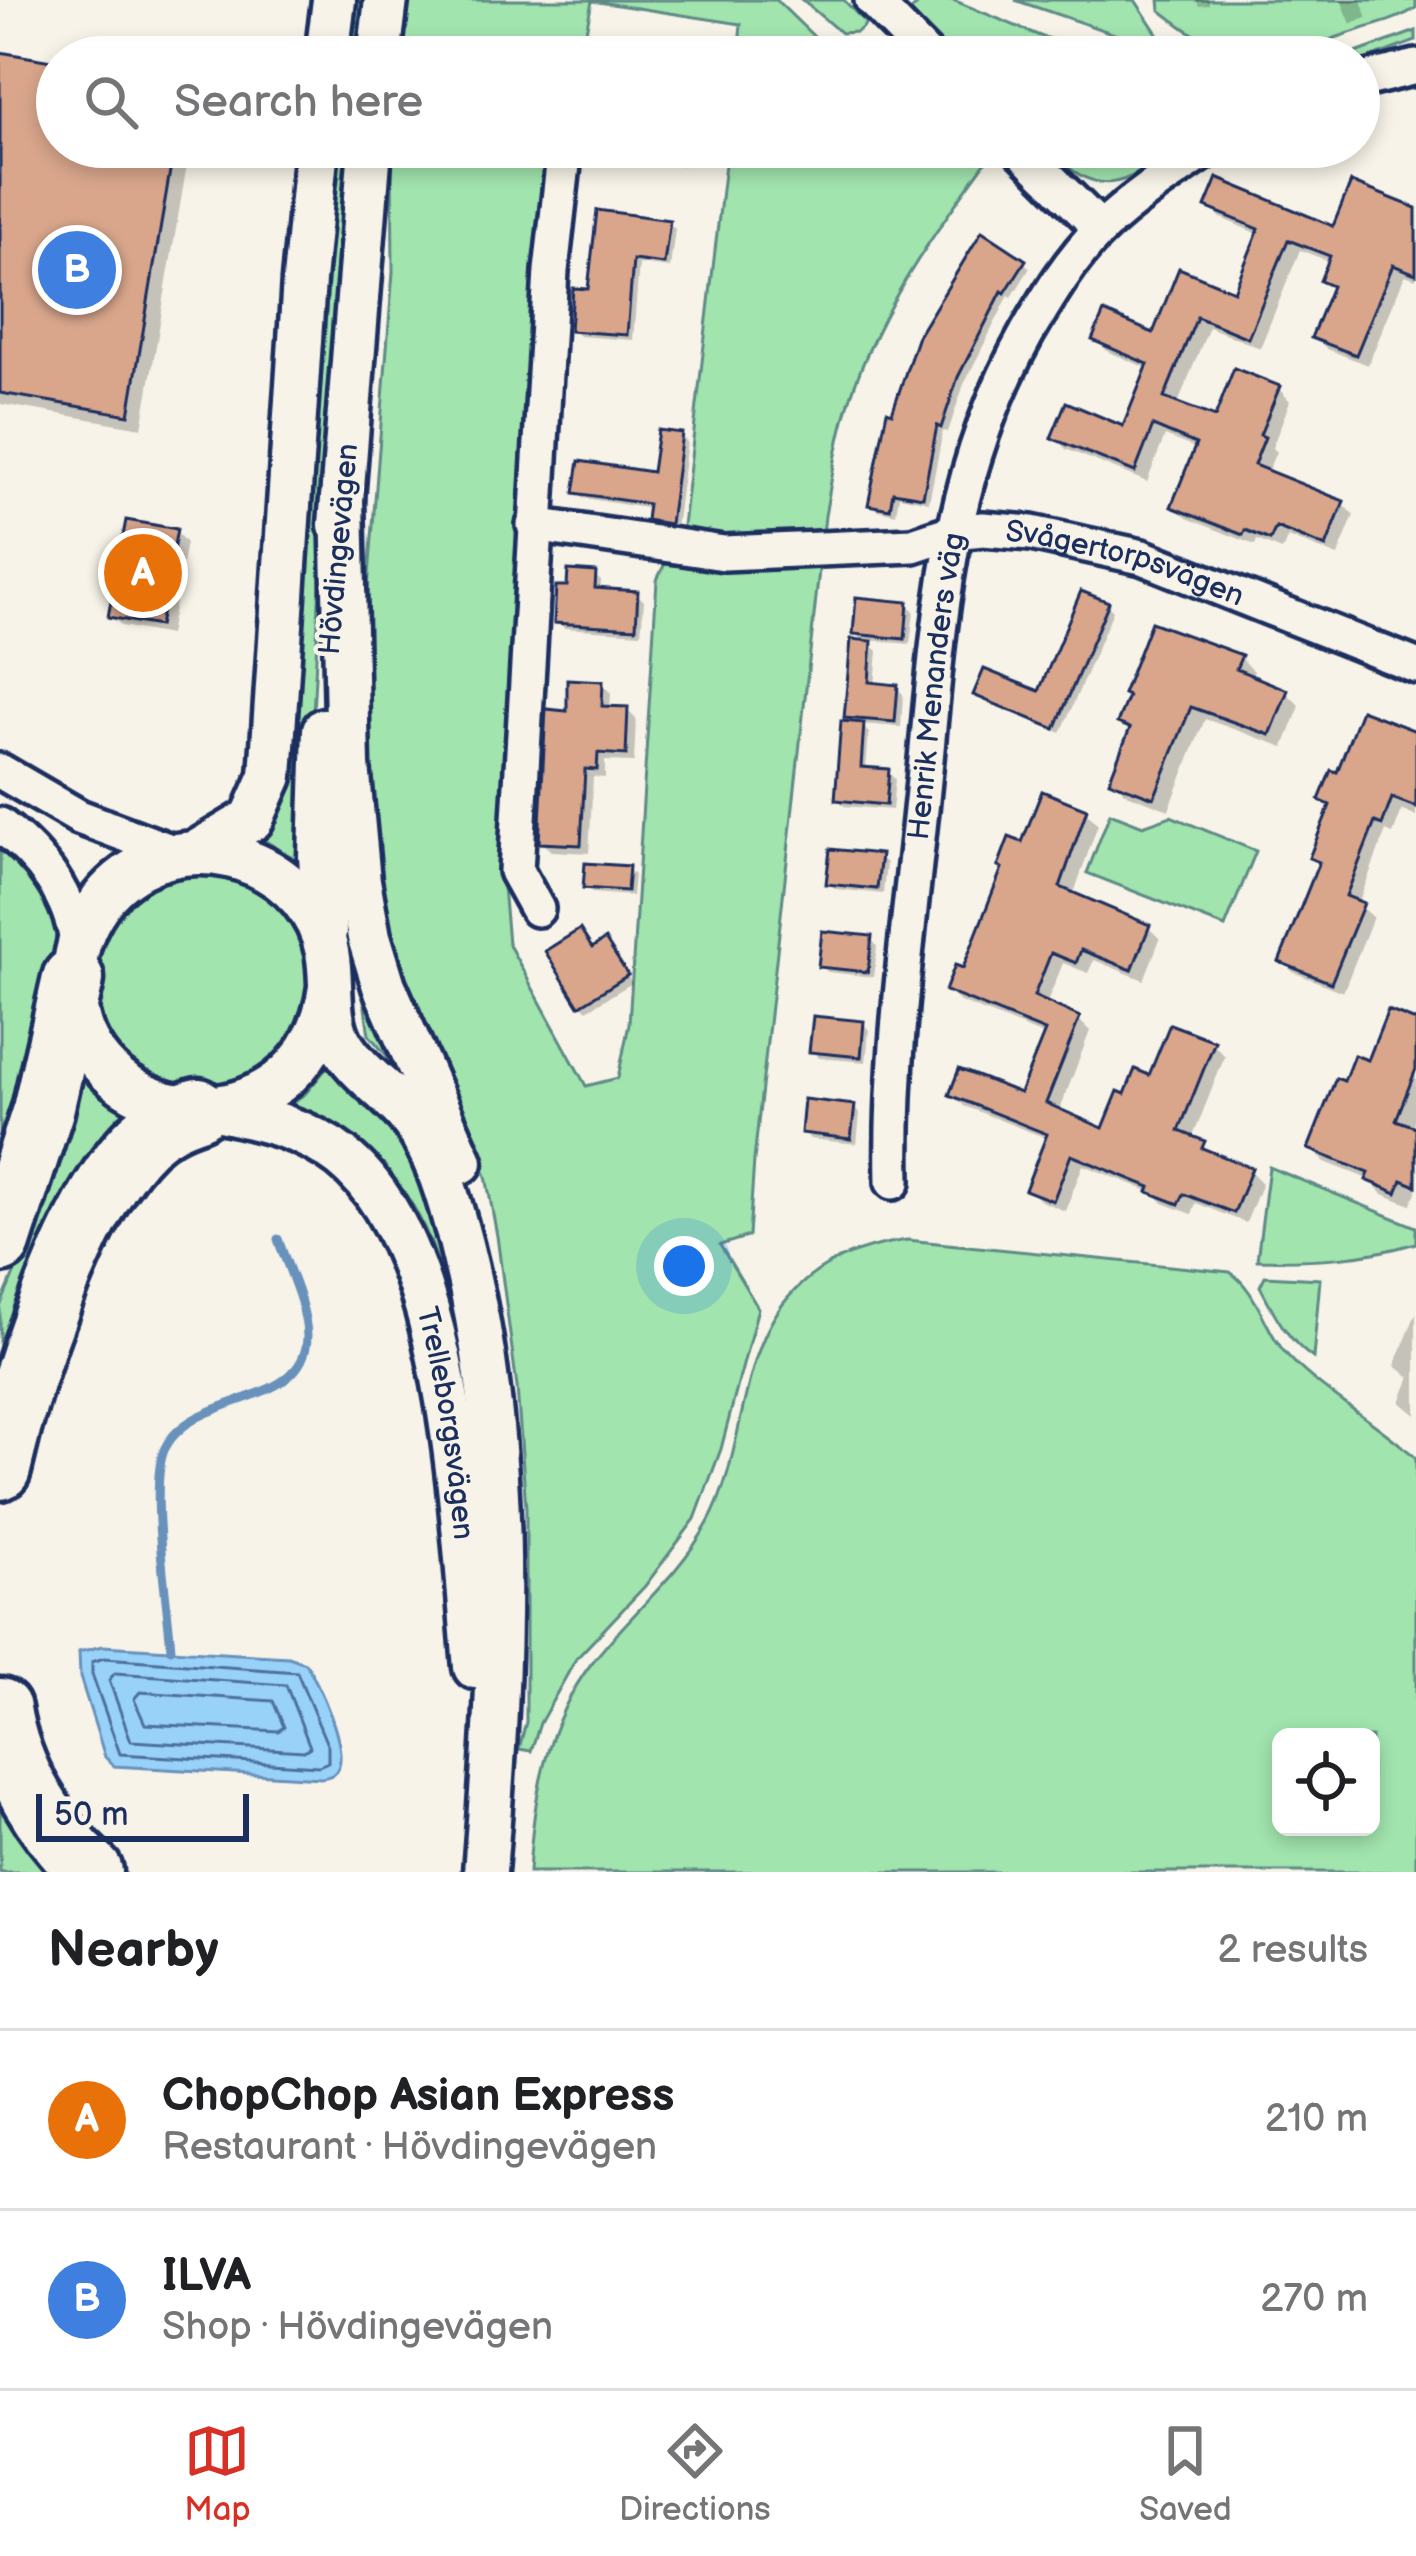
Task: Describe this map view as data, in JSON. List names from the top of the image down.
{
  "streets": {
    "street": [
      "Hövdingevägen",
      "Svågertorpsvägen",
      "Henrik Menanders väg",
      "Trelleborgsvägen"
    ]
  },
  "crossings": [
    ["Hövdingevägen", "Trelleborgsvägen"],
    ["Svågertorpsvägen", "Henrik Menanders väg"]
  ],
  "scale_bar": "50 m",
  "page": {
    "search": "Search here",
    "pins": ["B", "A"],
    "scale": "50 m",
    "heading": ["Nearby", "2 results"],
    "list": [
      {
        "mark": "A",
        "name": "ChopChop Asian Express",
        "note": "Restaurant · Hövdingevägen",
        "value": "210 m"
      },
      {
        "mark": "B",
        "name": "ILVA",
        "note": "Shop · Hövdingevägen",
        "value": "270 m"
      }
    ],
    "nav": ["Map", "Directions", "Saved"]
  }
}
